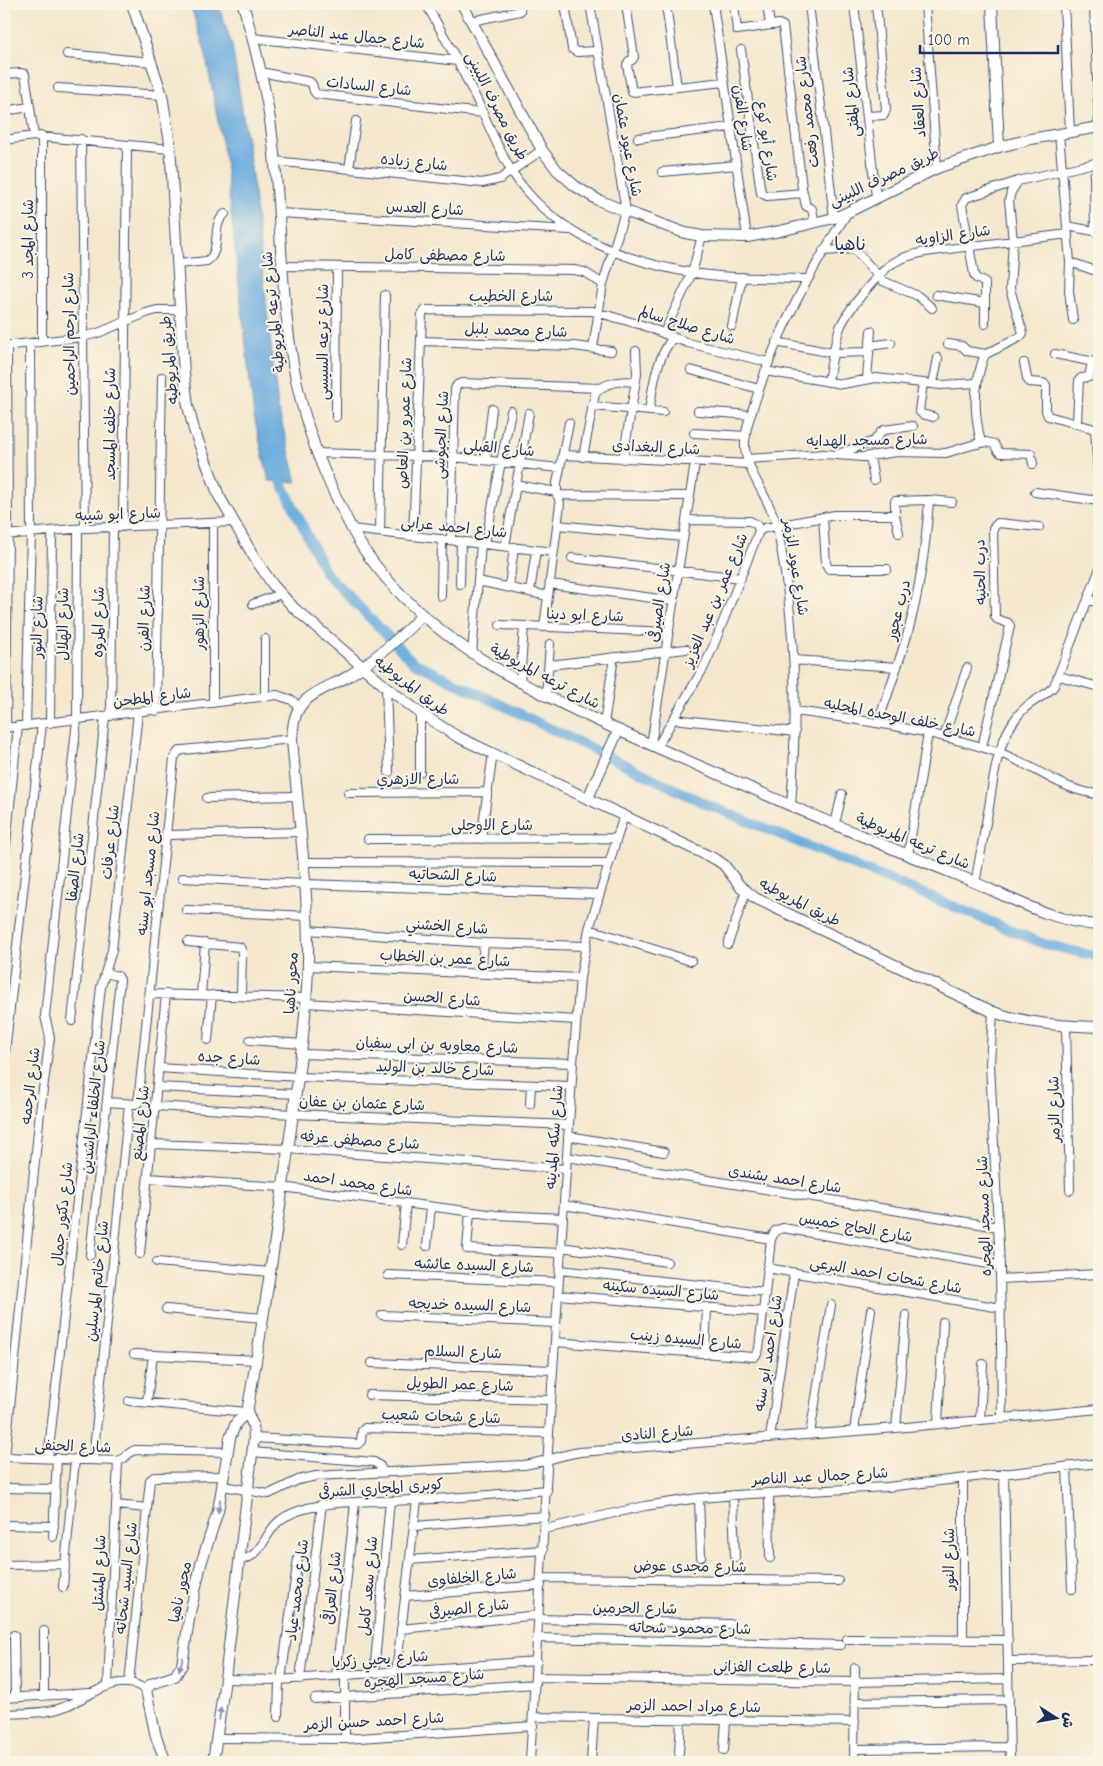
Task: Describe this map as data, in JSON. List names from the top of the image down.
{
  "streets": {
    "main road": [
      "طريق مصرف اللبينى",
      "شارع ترعه المريوطية",
      "طريق المريوطيه",
      "محور ناهيا"
    ],
    "street": [
      "شارع جمال عبد الناصر",
      "شارع السادات",
      "شارع المفتى",
      "شارع العقاد",
      "شارع محمد رفعت",
      "شارع الفرن",
      "شارع أبو كوع",
      "شارع عبود عثمان",
      "شارع زياده",
      "شارع العدس",
      "شارع الزاويه",
      "شارع المجد 3",
      "شارع مصطفى كامل",
      "شارع الخطيب",
      "شارع صلاح سالم",
      "شارع محمد بلبل",
      "شارع ارحم الراحمين",
      "شارع ترعه السيسى",
      "شارع عمرو بن العاص",
      "شارع خلف المسجد",
      "شارع الجيوشى",
      "شارع مسجد الهدايه",
      "شارع البغدادى",
      "شارع القبلى",
      "شارع ابو شيبه",
      "شارع احمد عرابى",
      "شارع عبود الزمر",
      "درب الحنيه",
      "شارع عمر بن عبد العزيز",
      "شارع الصيرفى",
      "درب عجور",
      "شارع الزهور",
      "شارع ابو دينا",
      "شارع المروه",
      "شارع الهلال",
      "شارع النور",
      "شارع المطحن",
      "شارع خلف الوحده المحليه",
      "شارع الازهري",
      "شارع الاوجلى",
      "شارع عرفات",
      "شارع الصفا",
      "شارع مسجد ابو سنه",
      "شارع الشحاتيه",
      "شارع الخشني",
      "شارع عمر بن الخطاب",
      "شارع الحسن",
      "شارع معاويه بن ابى سفيان",
      "شارع جده",
      "شارع خالد بن الوليد",
      "شارع الرحمه",
      "شارع عثمان بن عفان",
      "شارع الخلفاء الراشدين",
      "شارع الزمر",
      "شارع المصنع",
      "شارع سكه المدينه",
      "شارع مصطفى عرفه",
      "شارع احمد بشندى",
      "شارع محمد احمد",
      "شارع دكتور جمال",
      "شارع مسجد الهجره",
      "شارع الحاج خميس",
      "شارع السيده عائشه",
      "شارع شحات احمد البرعى",
      "شارع خاتم المرسلين",
      "شارع السيده سكينه",
      "شارع السيده خديجه",
      "شارع السيده زينب",
      "شارع السلام",
      "شارع احمد ابو سنه",
      "شارع عمر الطويل",
      "شارع شحات شعيب",
      "شارع النادى",
      "شارع الحنفى",
      "كوبرى المجاري الشرقى",
      "شارع مجدى عوض",
      "شارع المشتل",
      "شارع الخلفاوى",
      "شارع السيد شحاته",
      "شارع سعد كامل",
      "شارع العراقى",
      "شارع محمد عياد",
      "شارع الحرمين",
      "شارع محمود شحاته",
      "شارع يحيي زكريا",
      "شارع طلعت الفزانى",
      "شارع مراد احمد الزمر",
      "شارع احمد حسن الزمر"
    ]
  },
  "crossings": [
    ["شارع جمال عبد الناصر", "طريق مصرف اللبينى"],
    ["شارع جمال عبد الناصر", "شارع ترعه المريوطية"],
    ["شارع جمال عبد الناصر", "شارع النور"],
    ["شارع السادات", "طريق مصرف اللبينى"],
    ["شارع السادات", "شارع ترعه المريوطية"],
    ["شارع المفتى", "طريق مصرف اللبينى"],
    ["شارع العقاد", "طريق مصرف اللبينى"],
    ["طريق مصرف اللبينى", "شارع محمد رفعت"],
    ["طريق مصرف اللبينى", "شارع الفرن"],
    ["طريق مصرف اللبينى", "شارع عبود عثمان"],
    ["طريق مصرف اللبينى", "شارع زياده"],
    ["طريق مصرف اللبينى", "شارع العدس"],
    ["طريق مصرف اللبينى", "شارع عبود الزمر"],
    ["شارع الفرن", "شارع ابو شيبه"],
    ["شارع الفرن", "شارع المطحن"],
    ["شارع عبود عثمان", "شارع مصطفى كامل"],
    ["شارع عبود عثمان", "شارع الخطيب"],
    ["شارع عبود عثمان", "شارع صلاح سالم"],
    ["شارع عبود عثمان", "شارع محمد بلبل"],
    ["شارع زياده", "شارع ترعه المريوطية"],
    ["شارع العدس", "شارع ترعه المريوطية"],
    ["شارع مصطفى كامل", "شارع ترعه المريوطية"],
    ["شارع مصطفى كامل", "شارع ترعه السيسى"],
    ["شارع الخطيب", "شارع صلاح سالم"],
    ["شارع الخطيب", "شارع عمرو بن العاص"],
    ["شارع ترعه المريوطية", "شارع القبلى"],
    ["شارع ترعه المريوطية", "شارع احمد عرابى"],
    ["شارع ترعه المريوطية", "شارع عبود الزمر"],
    ["شارع ترعه المريوطية", "شارع عمر بن عبد العزيز"],
    ["شارع ترعه المريوطية", "شارع الصيرفى"],
    ["شارع صلاح سالم", "شارع عبود الزمر"],
    ["شارع محمد بلبل", "شارع عمرو بن العاص"],
    ["شارع ارحم الراحمين", "شارع ابو شيبه"],
    ["شارع ارحم الراحمين", "شارع الهلال"],
    ["طريق المريوطيه", "شارع ابو شيبه"],
    ["طريق المريوطيه", "شارع الزمر"],
    ["طريق المريوطيه", "شارع سكه المدينه"],
    ["طريق المريوطيه", "شارع مسجد الهجره"],
    ["شارع عمرو بن العاص", "شارع القبلى"],
    ["شارع عمرو بن العاص", "شارع احمد عرابى"],
    ["شارع خلف المسجد", "شارع ابو شيبه"],
    ["شارع الجيوشى", "شارع القبلى"],
    ["شارع الجيوشى", "شارع احمد عرابى"],
    ["شارع مسجد الهدايه", "شارع البغدادى"],
    ["شارع مسجد الهدايه", "شارع عبود الزمر"],
    ["شارع البغدادى", "شارع عبود الزمر"],
    ["شارع البغدادى", "شارع الصيرفى"],
    ["شارع ابو شيبه", "شارع الزهور"],
    ["شارع ابو شيبه", "شارع المروه"],
    ["شارع ابو شيبه", "شارع الهلال"],
    ["شارع ابو شيبه", "شارع النور"],
    ["شارع عبود الزمر", "شارع عمر بن عبد العزيز"],
    ["شارع عبود الزمر", "شارع خلف الوحده المحليه"],
    ["درب الحنيه", "شارع خلف الوحده المحليه"],
    ["شارع عمر بن عبد العزيز", "شارع الصيرفى"],
    ["شارع الصيرفى", "شارع ابو دينا"],
    ["شارع الصيرفى", "شارع الحرمين"],
    ["درب عجور", "شارع خلف الوحده المحليه"],
    ["شارع الزهور", "شارع المطحن"],
    ["شارع المروه", "شارع المطحن"],
    ["شارع المروه", "شارع الصفا"],
    ["شارع الهلال", "شارع المطحن"],
    ["شارع الهلال", "شارع الرحمه"],
    ["شارع النور", "شارع المطحن"],
    ["شارع النور", "شارع محمود شحاته"],
    ["شارع المطحن", "شارع عرفات"],
    ["شارع المطحن", "شارع الصفا"],
    ["شارع المطحن", "محور ناهيا"],
    ["شارع المطحن", "شارع الرحمه"],
    ["شارع الاوجلى", "شارع سكه المدينه"],
    ["شارع عرفات", "شارع الخلفاء الراشدين"],
    ["شارع عرفات", "شارع دكتور جمال"],
    ["شارع مسجد ابو سنه", "محور ناهيا"],
    ["شارع مسجد ابو سنه", "شارع الحسن"],
    ["شارع مسجد ابو سنه", "شارع خاتم المرسلين"],
    ["شارع الشحاتيه", "محور ناهيا"],
    ["شارع الشحاتيه", "شارع سكه المدينه"],
    ["شارع الخشني", "محور ناهيا"],
    ["شارع الخشني", "شارع سكه المدينه"],
    ["شارع عمر بن الخطاب", "محور ناهيا"],
    ["شارع عمر بن الخطاب", "شارع سكه المدينه"],
    ["محور ناهيا", "شارع الحسن"],
    ["محور ناهيا", "شارع معاويه بن ابى سفيان"],
    ["محور ناهيا", "شارع جده"],
    ["محور ناهيا", "شارع خالد بن الوليد"],
    ["محور ناهيا", "شارع عثمان بن عفان"],
    ["محور ناهيا", "شارع مصطفى عرفه"],
    ["محور ناهيا", "شارع محمد احمد"],
    ["محور ناهيا", "شارع شحات شعيب"],
    ["محور ناهيا", "شارع النادى"],
    ["محور ناهيا", "شارع الحنفى"],
    ["محور ناهيا", "كوبرى المجاري الشرقى"],
    ["محور ناهيا", "شارع يحيي زكريا"],
    ["محور ناهيا", "شارع احمد حسن الزمر"],
    ["شارع الحسن", "شارع المصنع"],
    ["شارع الحسن", "شارع سكه المدينه"],
    ["شارع معاويه بن ابى سفيان", "شارع سكه المدينه"],
    ["شارع جده", "شارع خالد بن الوليد"],
    ["شارع جده", "شارع المصنع"],
    ["شارع خالد بن الوليد", "شارع سكه المدينه"],
    ["شارع الرحمه", "شارع الحنفى"],
    ["شارع عثمان بن عفان", "شارع المصنع"],
    ["شارع عثمان بن عفان", "شارع سكه المدينه"],
    ["شارع الخلفاء الراشدين", "شارع دكتور جمال"],
    ["شارع المصنع", "شارع مصطفى عرفه"],
    ["شارع المصنع", "شارع محمد احمد"],
    ["شارع سكه المدينه", "شارع مصطفى عرفه"],
    ["شارع سكه المدينه", "شارع احمد بشندى"],
    ["شارع سكه المدينه", "شارع محمد احمد"],
    ["شارع سكه المدينه", "شارع السيده عائشه"],
    ["شارع سكه المدينه", "شارع السيده سكينه"],
    ["شارع سكه المدينه", "شارع السيده خديجه"],
    ["شارع سكه المدينه", "شارع السيده زينب"],
    ["شارع سكه المدينه", "شارع السلام"],
    ["شارع سكه المدينه", "شارع عمر الطويل"],
    ["شارع سكه المدينه", "شارع شحات شعيب"],
    ["شارع سكه المدينه", "شارع النادى"],
    ["شارع سكه المدينه", "كوبرى المجاري الشرقى"],
    ["شارع احمد بشندى", "شارع مسجد الهجره"],
    ["شارع دكتور جمال", "شارع الحنفى"],
    ["شارع مسجد الهجره", "شارع الحاج خميس"],
    ["شارع مسجد الهجره", "شارع شحات احمد البرعى"],
    ["شارع مسجد الهجره", "شارع النادى"],
    ["شارع مسجد الهجره", "شارع طلعت الفزانى"],
    ["شارع الحاج خميس", "شارع السيده زينب"],
    ["شارع شحات احمد البرعى", "شارع السيده زينب"],
    ["شارع شحات احمد البرعى", "شارع احمد ابو سنه"],
    ["شارع خاتم المرسلين", "شارع الحنفى"],
    ["شارع السيده سكينه", "شارع السيده زينب"],
    ["شارع احمد ابو سنه", "شارع النادى"],
    ["شارع النادى", "شارع السيد شحاته"],
    ["شارع الحنفى", "شارع المشتل"],
    ["كوبرى المجاري الشرقى", "شارع سعد كامل"],
    ["كوبرى المجاري الشرقى", "شارع العراقى"],
    ["كوبرى المجاري الشرقى", "شارع محمد عياد"],
    ["شارع مجدى عوض", "شارع الخلفاوى"],
    ["شارع سعد كامل", "شارع يحيي زكريا"],
    ["شارع العراقى", "شارع يحيي زكريا"],
    ["شارع محمد عياد", "شارع يحيي زكريا"]
  ],
  "districts": ["ناهيا"],
  "scale_bar": "100 m",
  "north": "right"
}
